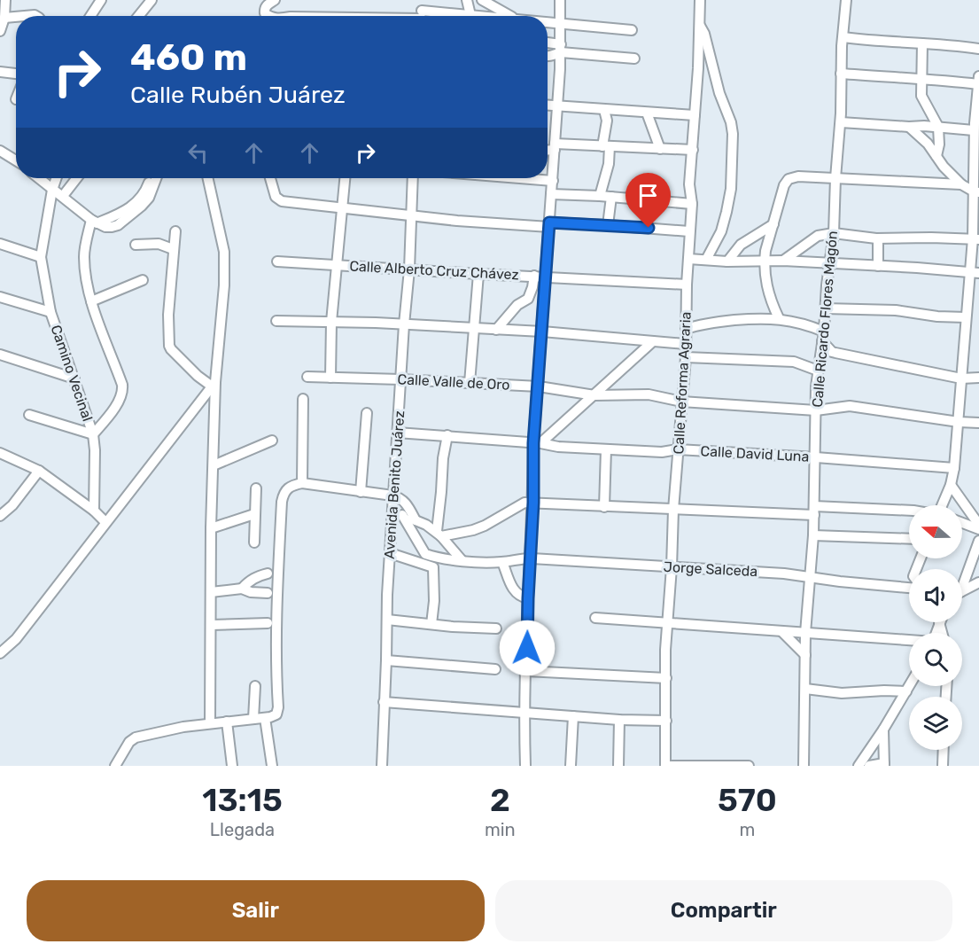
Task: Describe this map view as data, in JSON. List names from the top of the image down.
{
  "streets": {
    "street": [
      "Calle Alberto Cruz Chávez",
      "Calle Ricardo Flores Magón",
      "Camino Vecinal",
      "Calle Valle de Oro",
      "Calle Reforma Agraria",
      "Calle David Luna",
      "Avenida Benito Juárez",
      "Jorge Salceda"
    ]
  },
  "crossings": [
    ["Calle Alberto Cruz Chávez", "Calle Reforma Agraria"],
    ["Calle Alberto Cruz Chávez", "Avenida Benito Juárez"],
    ["Calle Ricardo Flores Magón", "Calle Valle de Oro"],
    ["Calle Ricardo Flores Magón", "Calle David Luna"],
    ["Calle Ricardo Flores Magón", "Jorge Salceda"],
    ["Calle Valle de Oro", "Calle Reforma Agraria"],
    ["Calle Valle de Oro", "Avenida Benito Juárez"],
    ["Calle Reforma Agraria", "Calle David Luna"],
    ["Calle Reforma Agraria", "Jorge Salceda"],
    ["Calle David Luna", "Avenida Benito Juárez"]
  ],
  "north": "left",
  "page": {
    "turn": ["460 m", "Calle Rubén Juárez"],
    "eta": [
      "13:15",
      "Llegada",
      "2",
      "min",
      "570",
      "m"
    ],
    "buttons": ["Salir", "Compartir"]
  }
}
